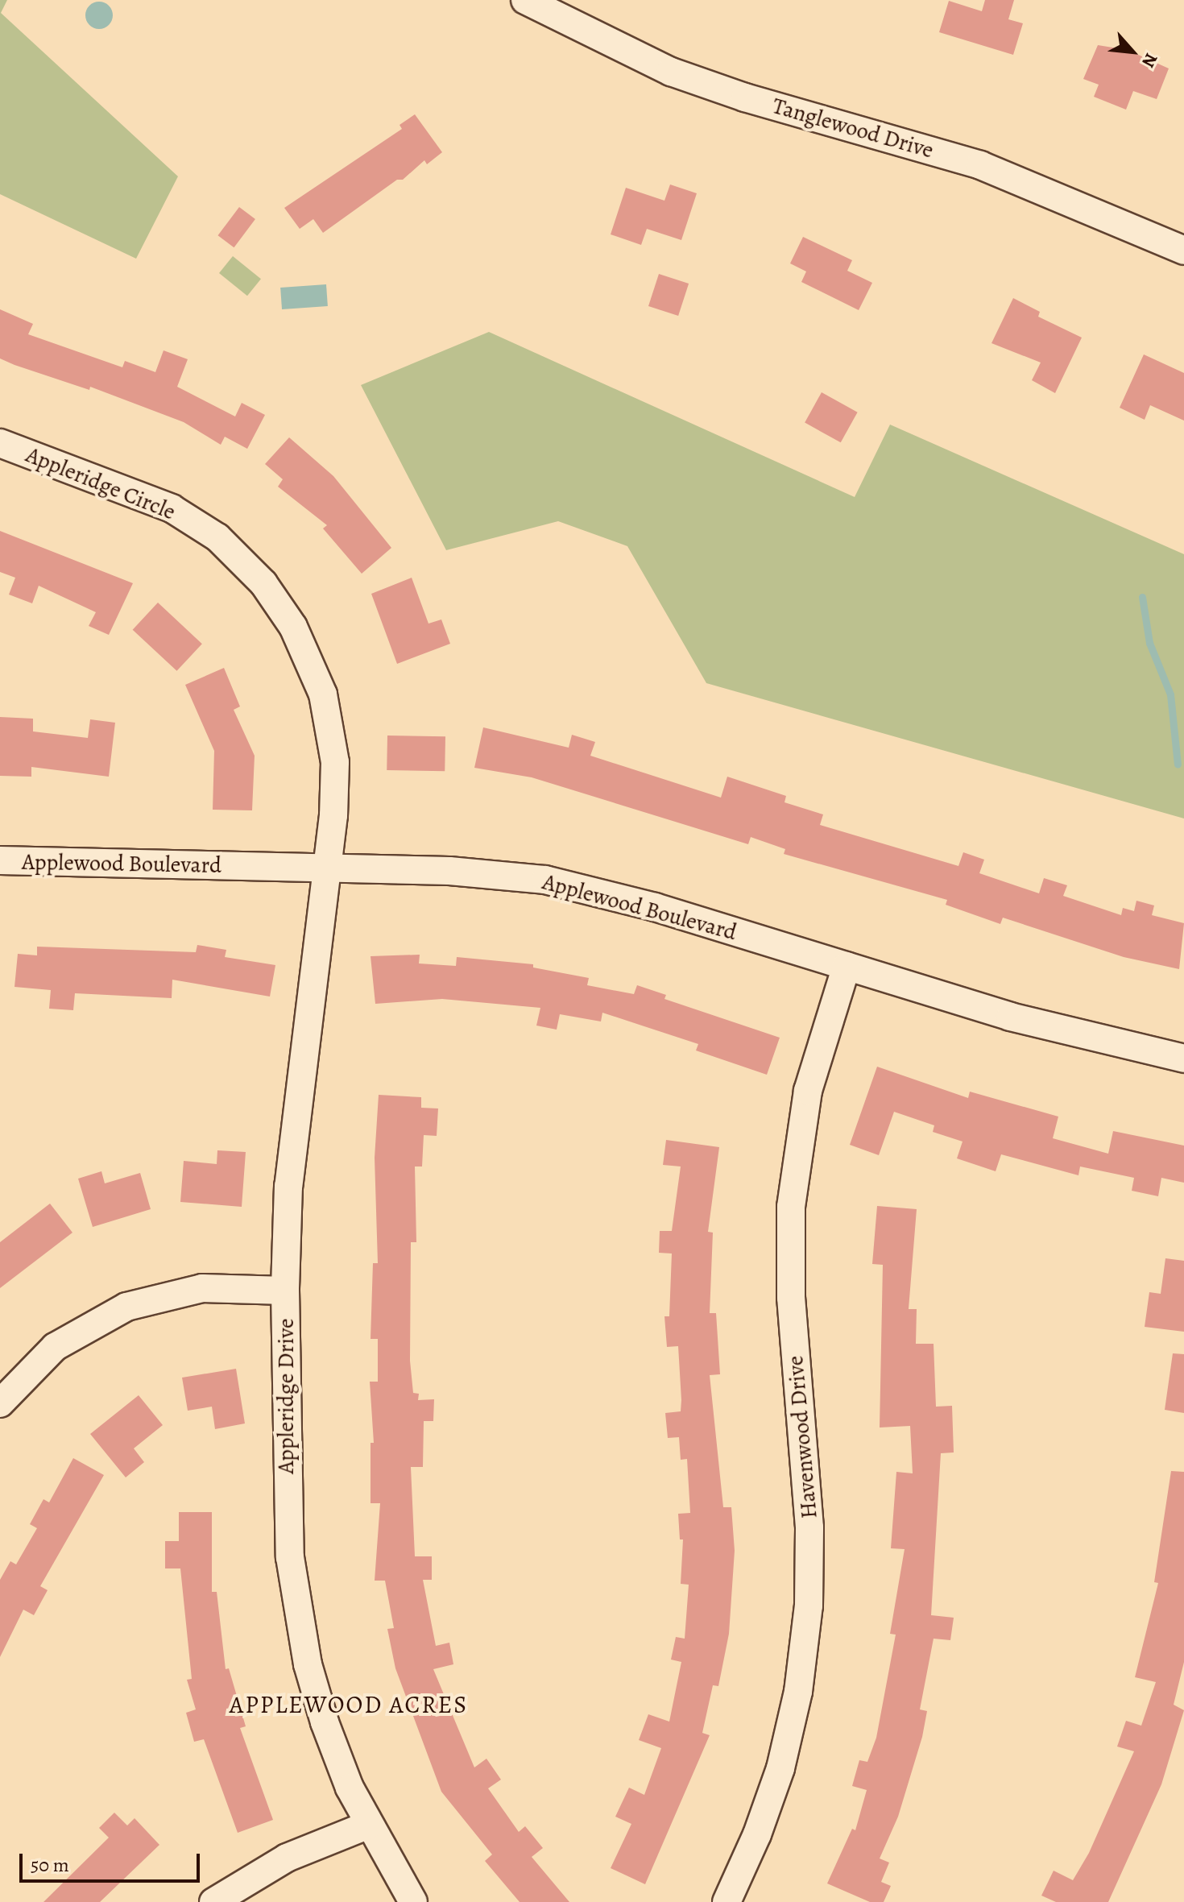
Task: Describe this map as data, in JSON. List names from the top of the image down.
{
  "streets": {
    "street": [
      "Tanglewood Drive",
      "Appleridge Circle",
      "Applewood Boulevard",
      "Appleridge Drive",
      "Havenwood Drive"
    ]
  },
  "crossings": [
    ["Appleridge Circle", "Applewood Boulevard"],
    ["Appleridge Circle", "Appleridge Drive"],
    ["Applewood Boulevard", "Appleridge Drive"],
    ["Applewood Boulevard", "Havenwood Drive"]
  ],
  "districts": ["APPLEWOOD ACRES"],
  "scale_bar": "50 m",
  "north": "bottom right"
}
